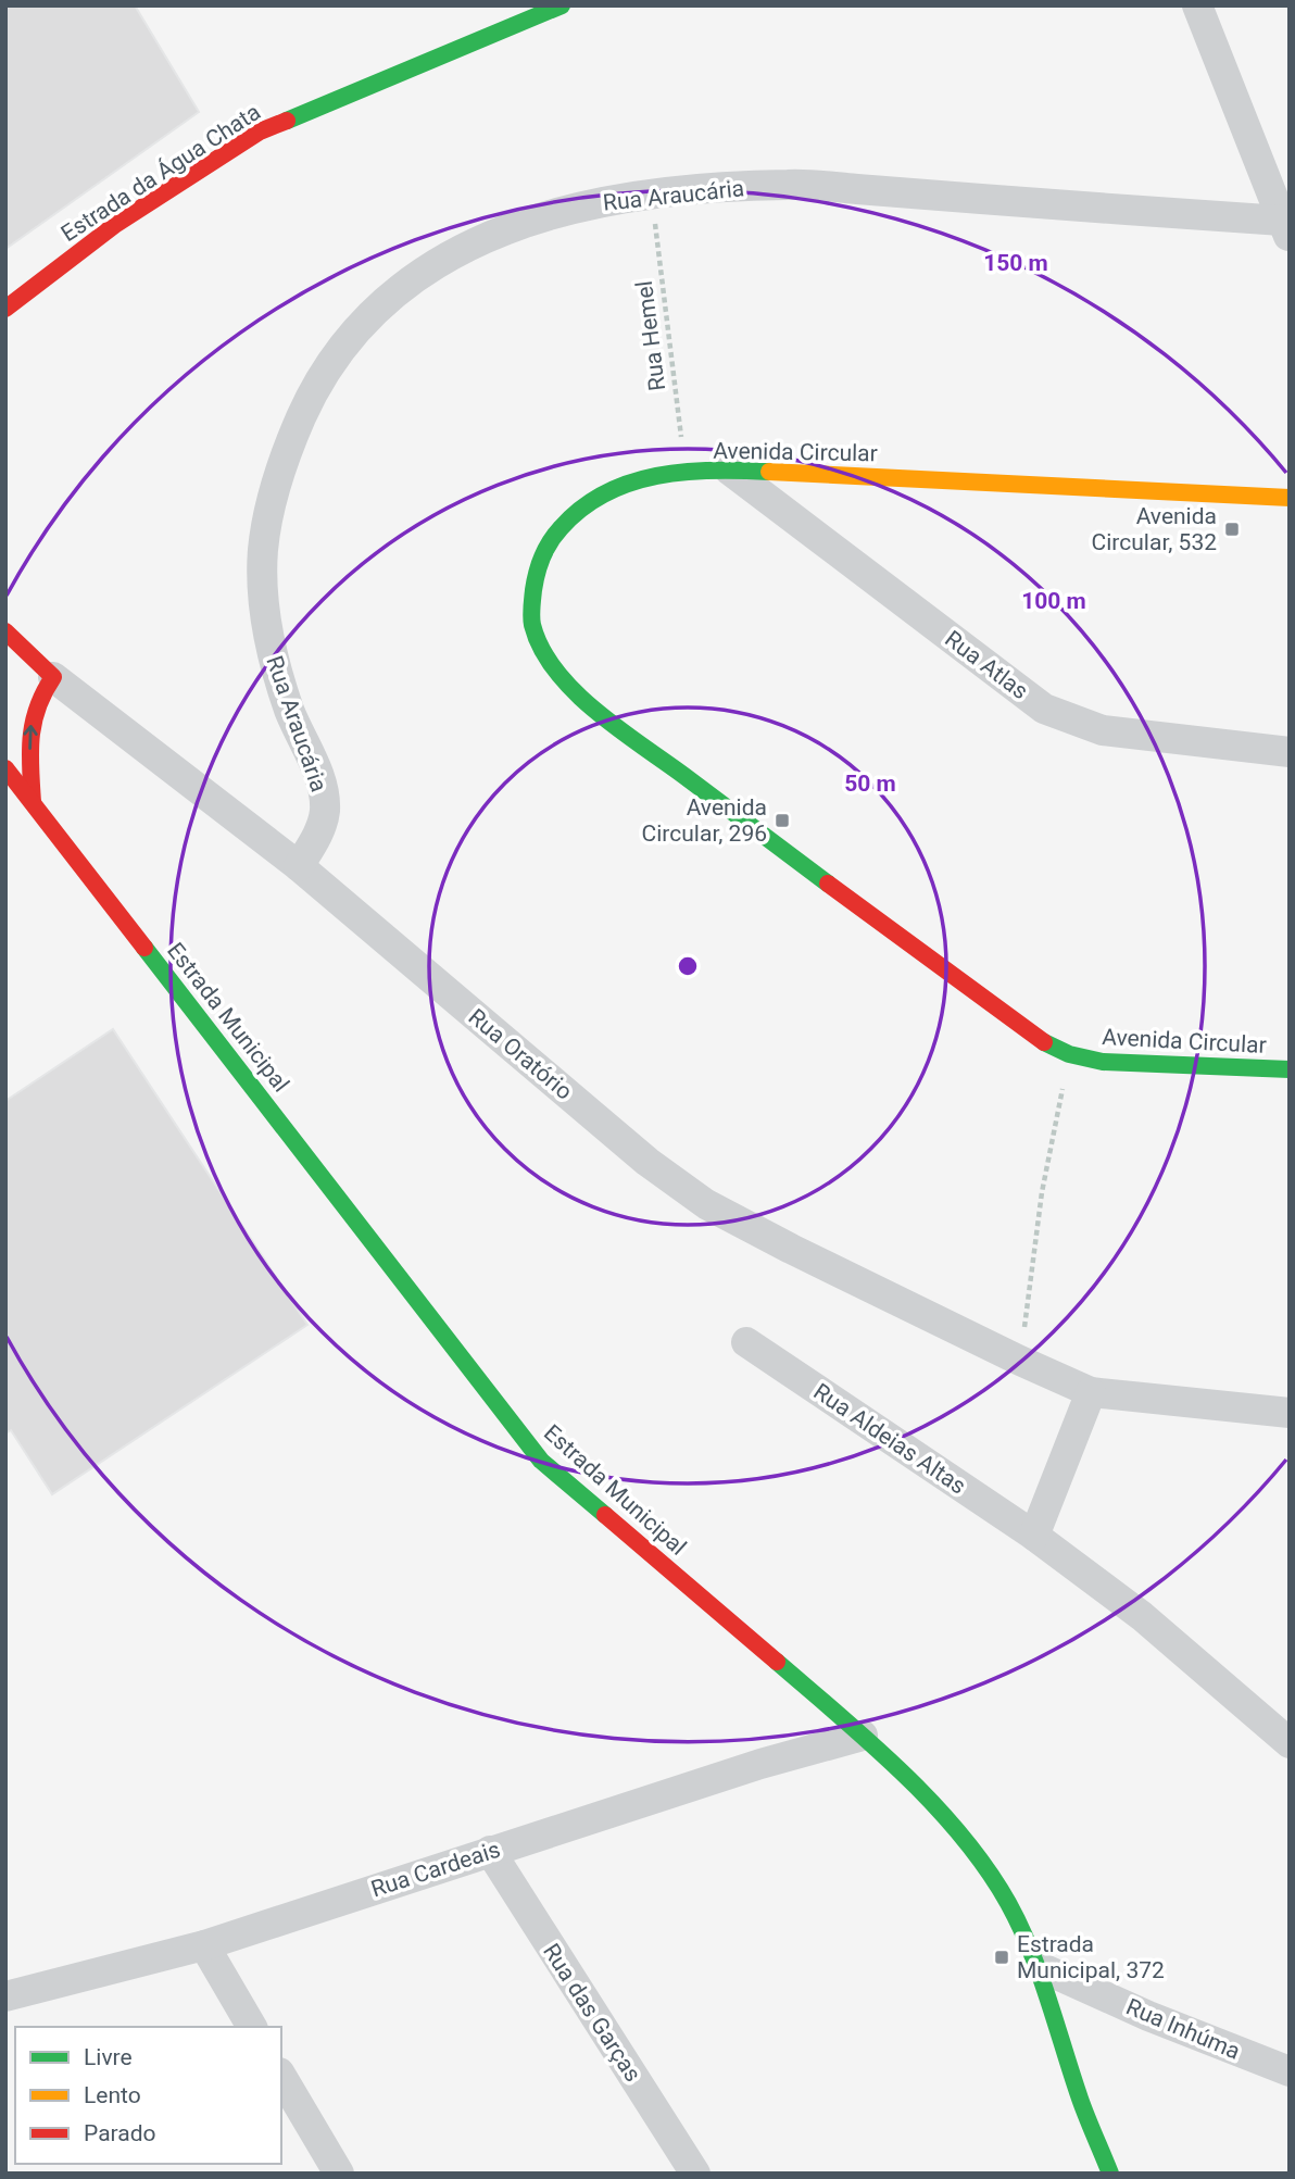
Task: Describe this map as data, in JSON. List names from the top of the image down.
{
  "streets": {
    "street": [
      "Estrada da Água Chata",
      "Rua Araucária",
      "Avenida Circular",
      "Rua Atlas",
      "Estrada Municipal",
      "Rua Oratório",
      "Rua Aldeias Altas",
      "Rua Cardeais",
      "Rua das Garças",
      "Rua Inhúma"
    ],
    "path": ["Rua Hemel"]
  },
  "crossings": [
    ["Rua Araucária", "Rua Hemel"],
    ["Rua Araucária", "Rua Oratório"],
    ["Rua Hemel", "Avenida Circular"],
    ["Avenida Circular", "Rua Atlas"],
    ["Estrada Municipal", "Rua Cardeais"],
    ["Estrada Municipal", "Rua Inhúma"],
    ["Rua Cardeais", "Rua das Garças"]
  ],
  "places": {
    "transit": ["Avenida Circular, 532", "Avenida Circular, 296", "Estrada Municipal, 372"]
  },
  "legend": ["Livre", "Lento", "Parado"],
  "rings": ["150 m", "100 m", "50 m"]
}
